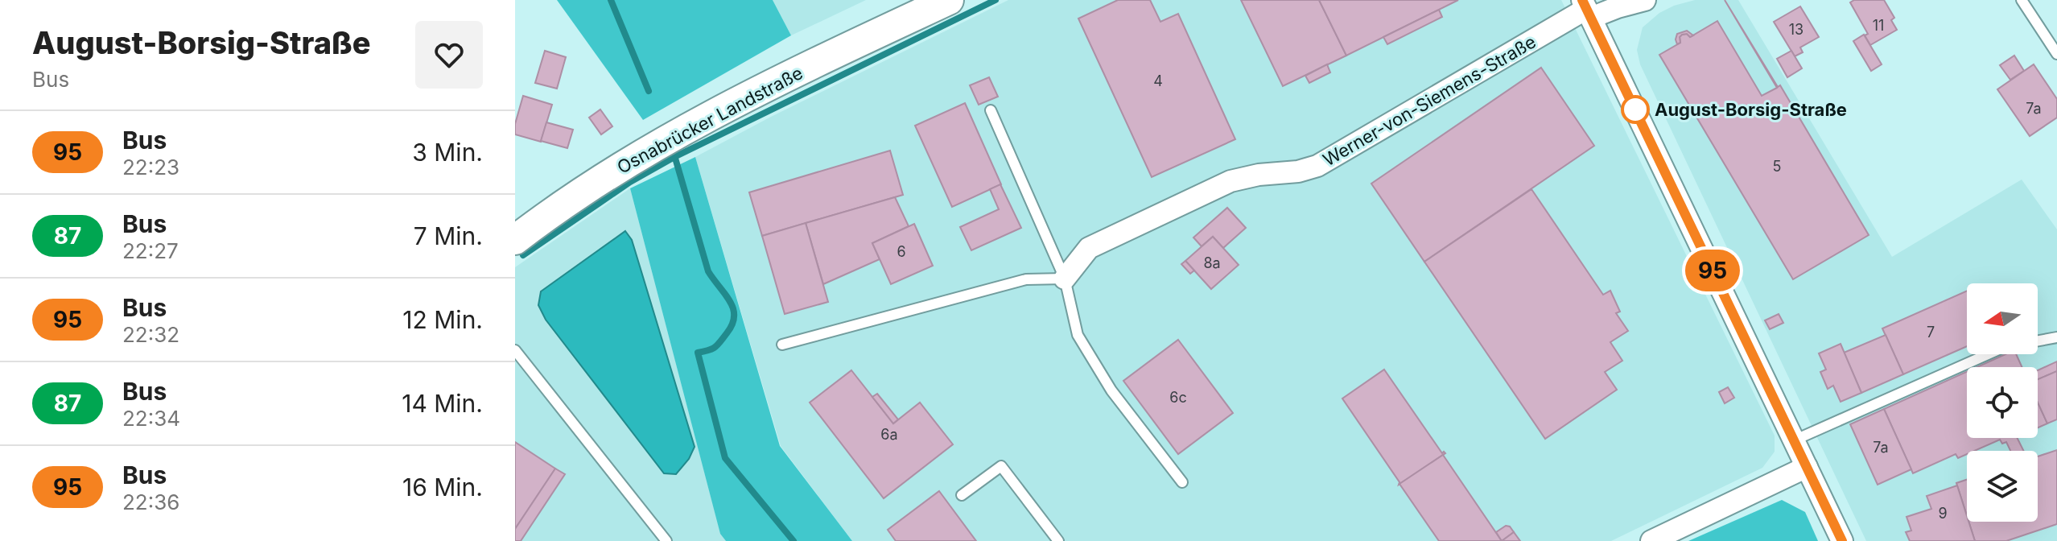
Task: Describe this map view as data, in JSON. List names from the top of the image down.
{
  "streets": {
    "street": ["Werner-von-Siemens-Straße", "Osnabrücker Landstraße"]
  },
  "places": ["August-Borsig-Straße"],
  "lines": ["bus line 95"],
  "house_numbers": [
    "11",
    "13",
    "4",
    "7a",
    "5",
    "6",
    "8a",
    "7",
    "6c",
    "6a",
    "7a",
    "9"
  ],
  "north": "left",
  "page": {
    "heading": ["August-Borsig-Straße", "Bus"],
    "on_map": "95",
    "list": [
      {
        "mark": "95",
        "name": "Bus",
        "note": "22:23",
        "value": "3 Min."
      },
      {
        "mark": "87",
        "name": "Bus",
        "note": "22:27",
        "value": "7 Min."
      },
      {
        "mark": "95",
        "name": "Bus",
        "note": "22:32",
        "value": "12 Min."
      },
      {
        "mark": "87",
        "name": "Bus",
        "note": "22:34",
        "value": "14 Min."
      },
      {
        "mark": "95",
        "name": "Bus",
        "note": "22:36",
        "value": "16 Min."
      }
    ]
  }
}
